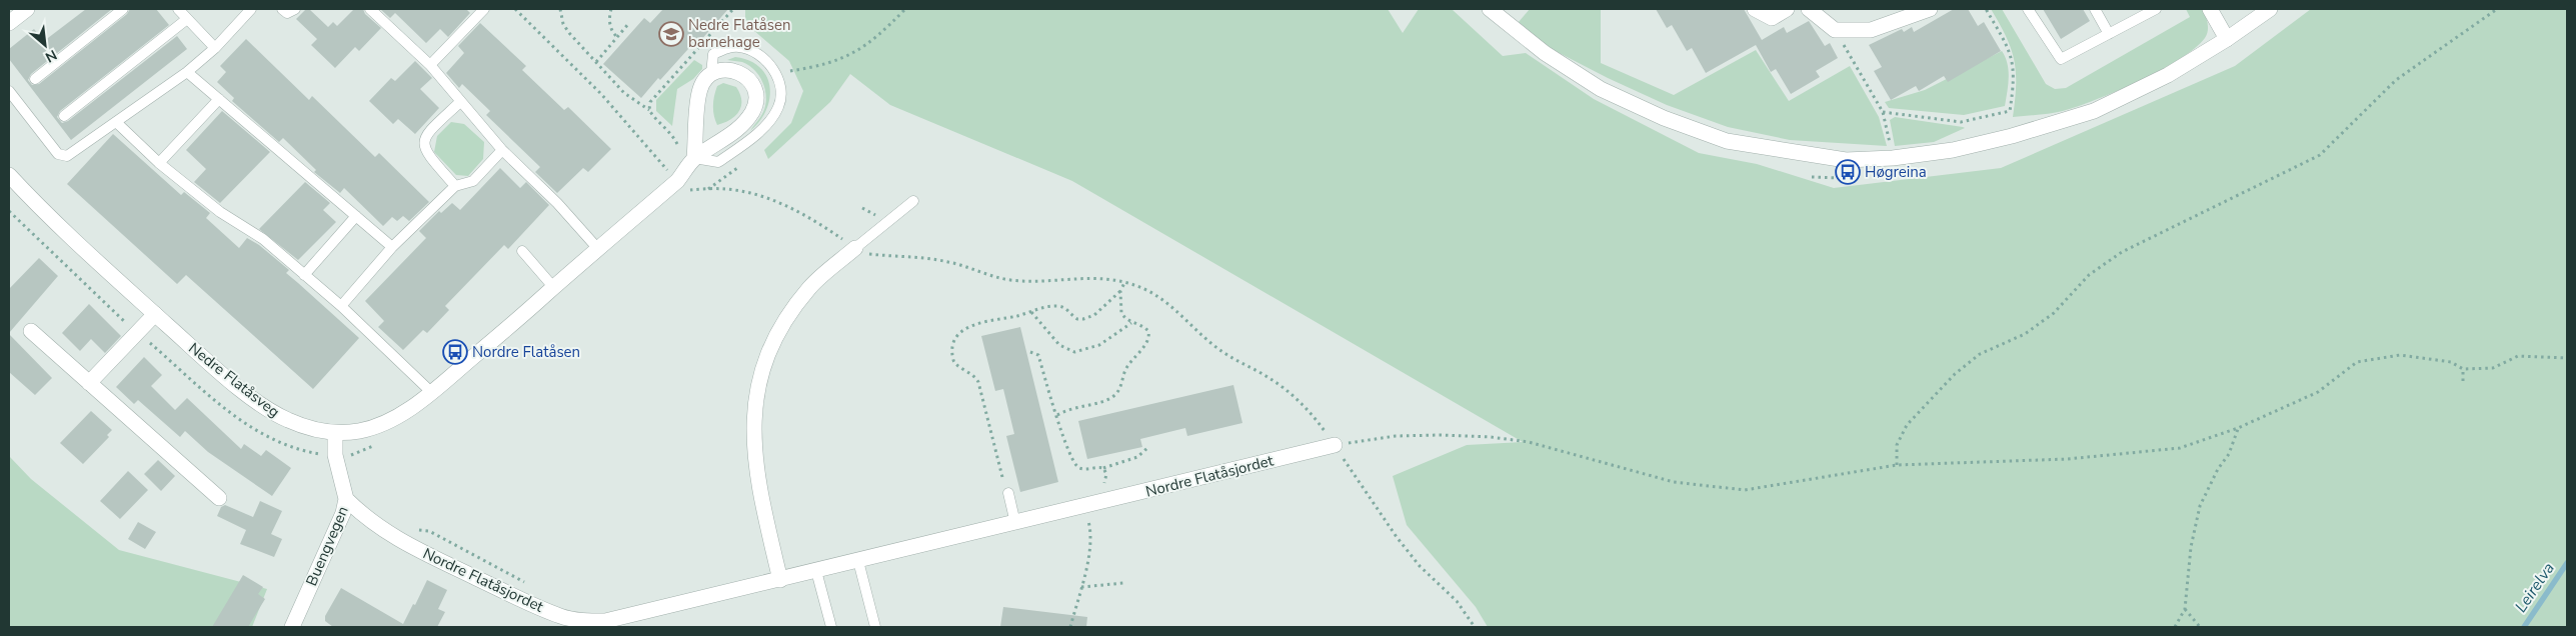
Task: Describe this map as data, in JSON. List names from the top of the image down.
{
  "streets": {
    "street": ["Nedre Flatåsveg", "Nordre Flatåsjordet", "Buengvegen"]
  },
  "crossings": [
    ["Nedre Flatåsveg", "Buengvegen"],
    ["Nordre Flatåsjordet", "Buengvegen"]
  ],
  "water": ["Leirelva"],
  "places": {
    "school or university": ["Nedre Flatåsen barnehage"],
    "bus stop": ["Høgreina", "Nordre Flatåsen"]
  },
  "north": "bottom right"
}
